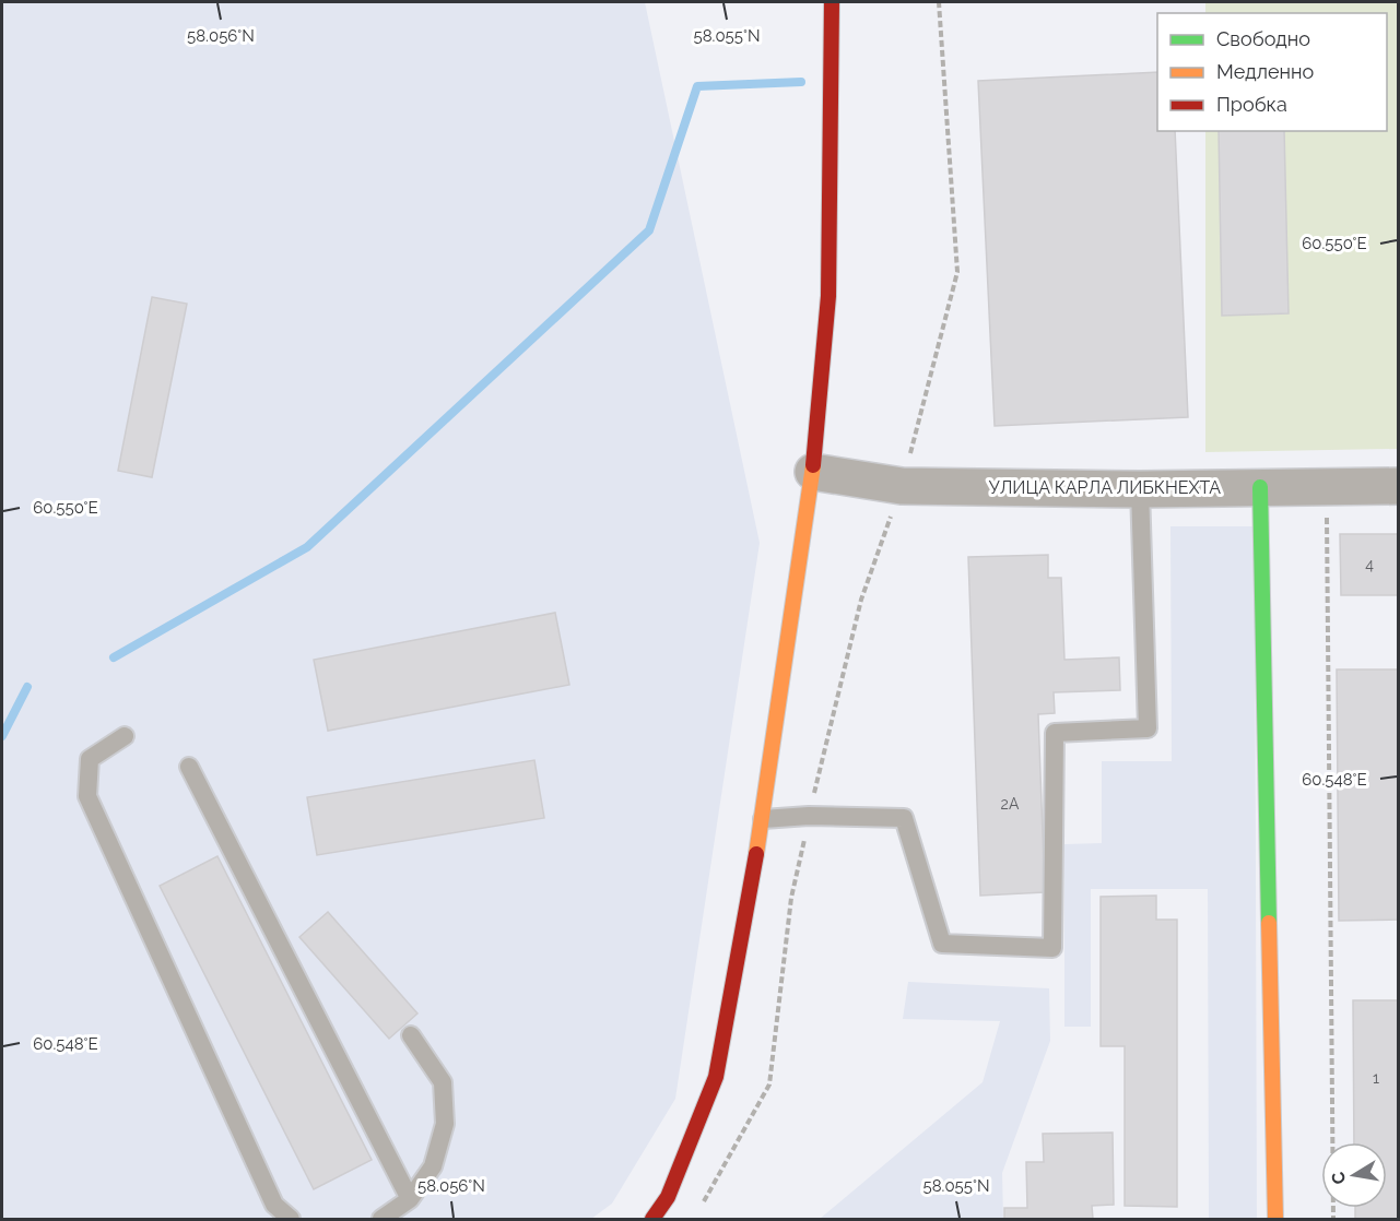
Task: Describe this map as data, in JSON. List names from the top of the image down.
{
  "streets": {
    "street": ["УЛИЦА КАРЛА ЛИБКНЕХТА"]
  },
  "house_numbers": ["4", "2А", "1"],
  "legend": ["Свободно", "Медленно", "Пробка"],
  "north": "left",
  "coordinates": [
    "58.056°N",
    "58.055°N",
    "60.550°E",
    "60.548°E"
  ]
}
